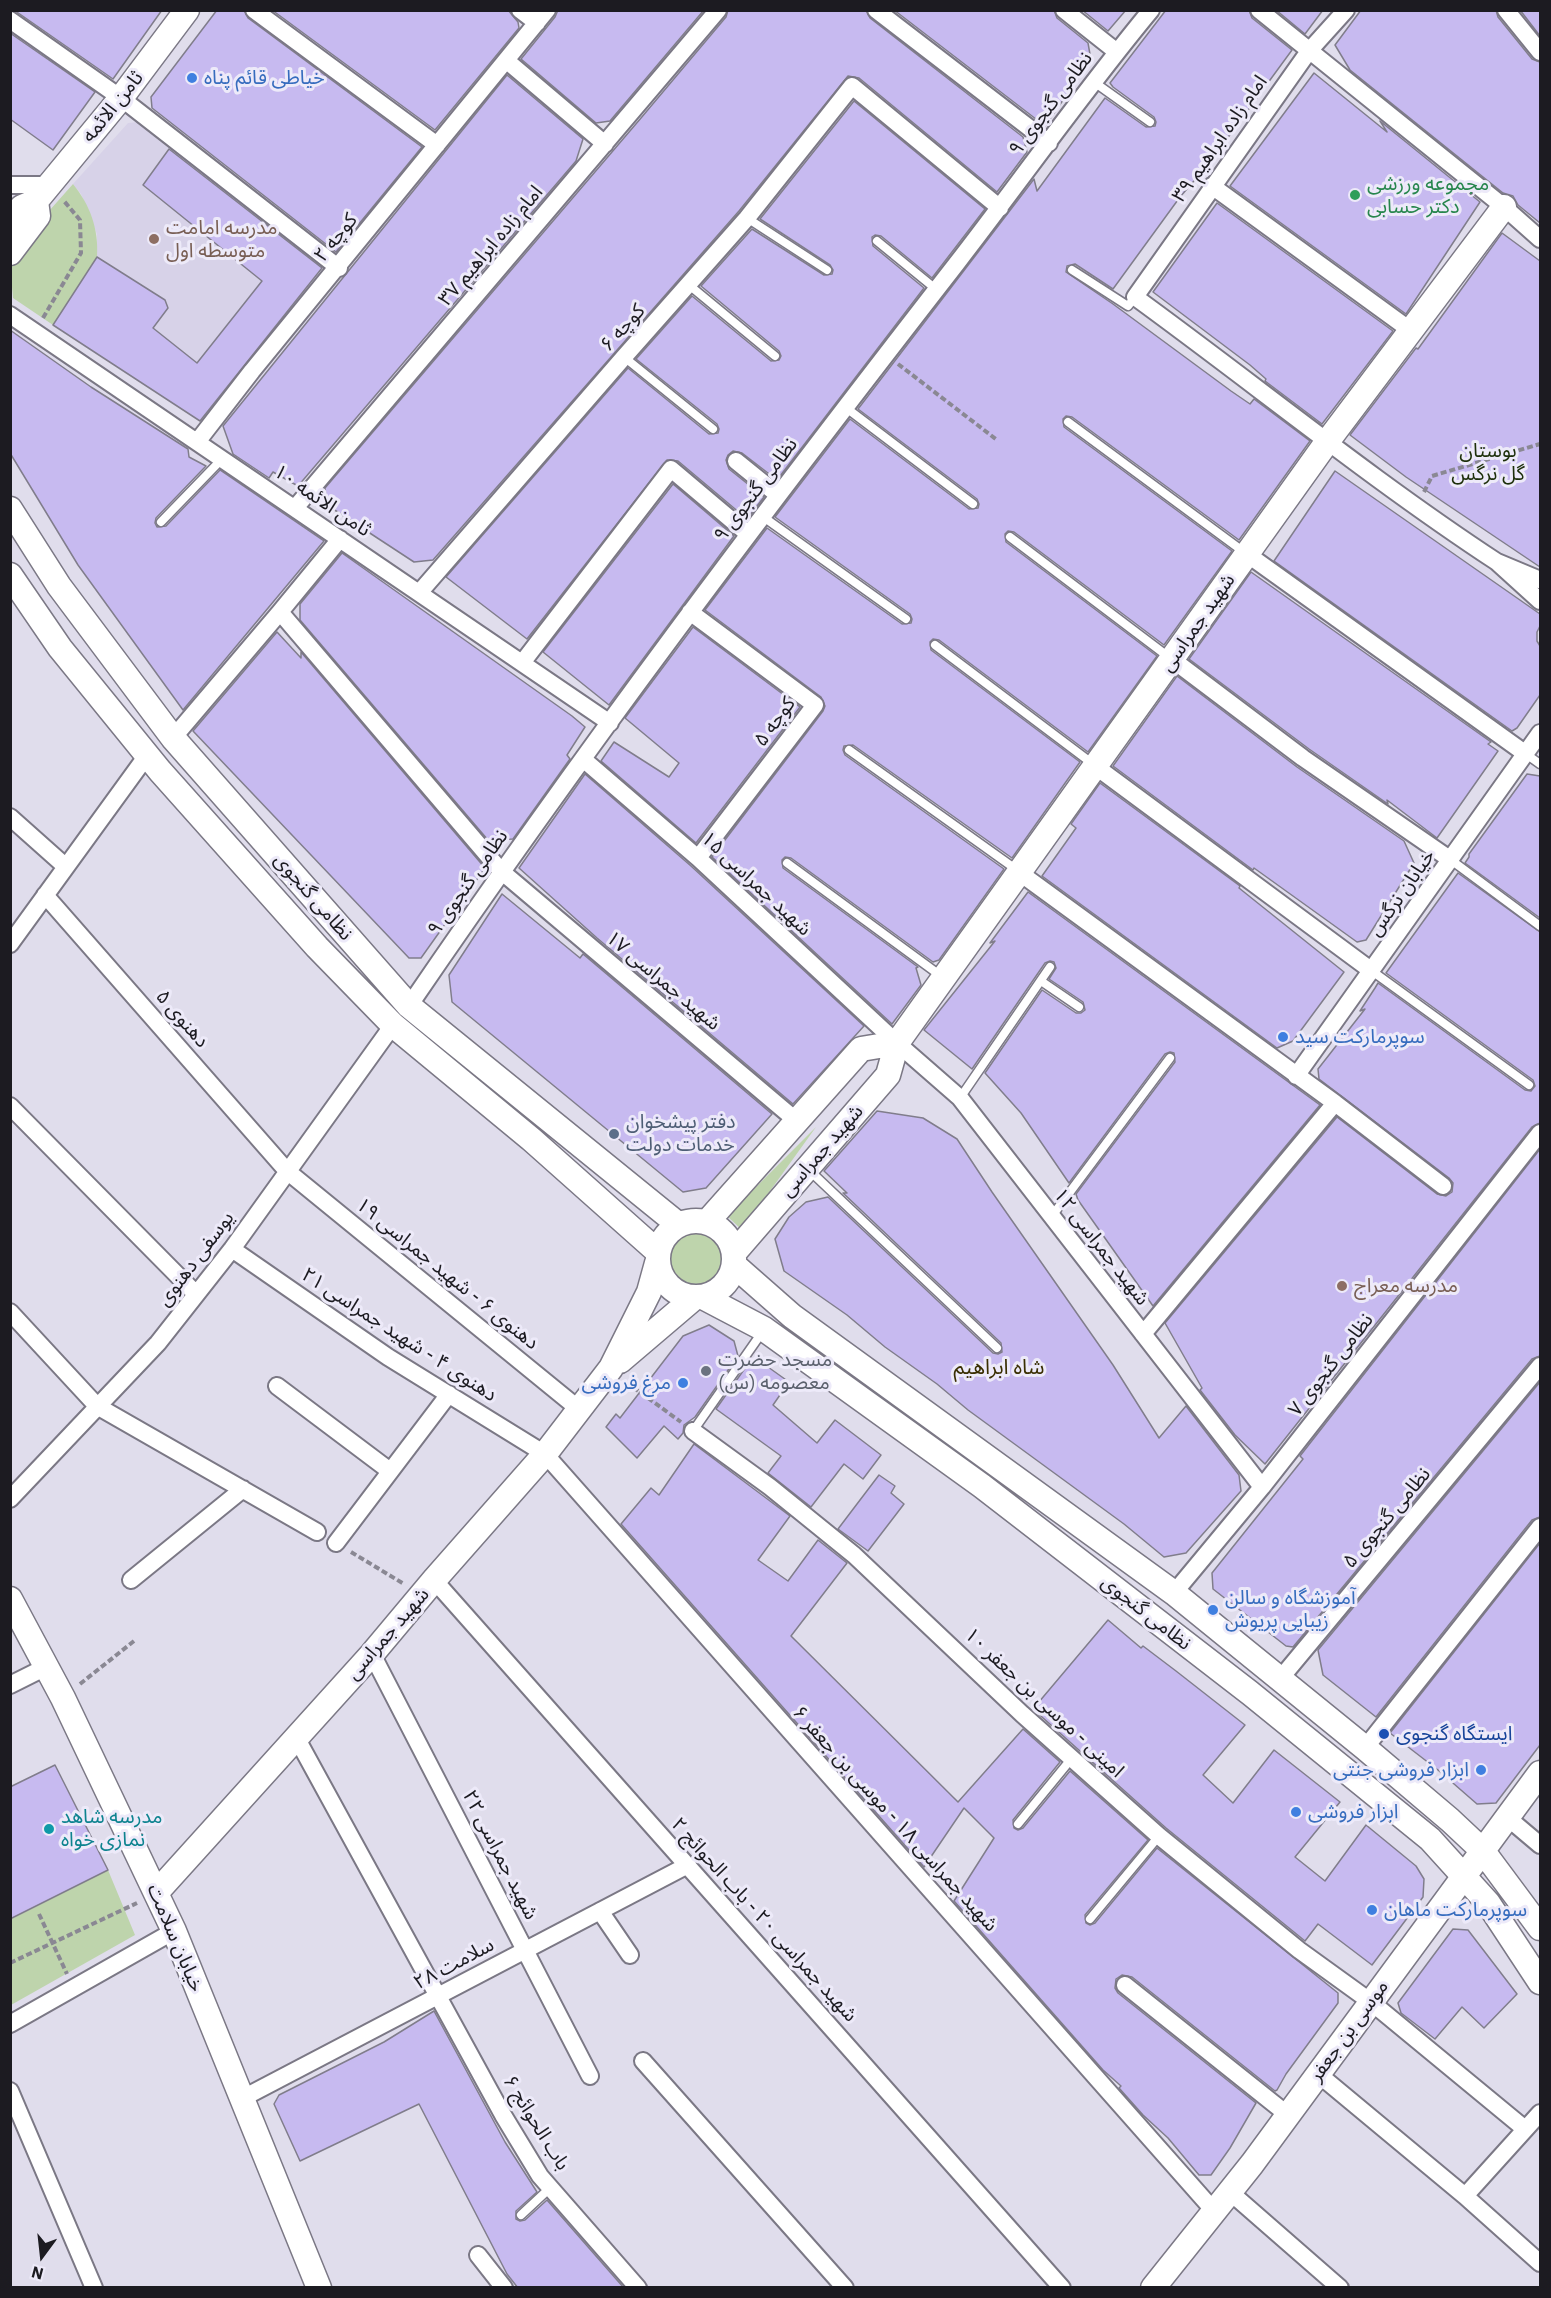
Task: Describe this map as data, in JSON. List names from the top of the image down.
{
  "streets": {
    "street": [
      "نظامی گنجوی ۹",
      "ثامن الائمه",
      "امام زاده ابراهیم ۳۹",
      "کوچه ۲",
      "امام زاده ابراهیم ۳۷",
      "کوچه ۶",
      "ثامن الائمه ۱۰",
      "شهید جمراسی",
      "کوچه ۵",
      "شهید جمراسی ۱۵",
      "خیابان نرگس",
      "نظامی گنجوی",
      "شهید جمراسی ۱۷",
      "دهنوی ۵",
      "شهید جمراسی ۱۲",
      "یوسفی دهنوی",
      "دهنوی ۶ - شهید جمراسی ۱۹",
      "دهنوی ۴ - شهید جمراسی ۲۱",
      "نظامی گنجوی ۷",
      "نظامی گنجوی ۵",
      "امینی - موسی بن جعفر ۱۰",
      "شهید جمراسی ۱۸ - موسی بن جعفر ۶",
      "شهید جمراسی ۲۲",
      "شهید جمراسی ۲۰ - باب الحوائج ۲",
      "خیابان سلامت",
      "سلامت ۲۸",
      "موسی بن جعفر",
      "باب الحوائج ۶"
    ]
  },
  "crossings": [
    ["نظامی گنجوی ۹", "کوچه ۶"],
    ["نظامی گنجوی ۹", "ثامن الائمه ۱۰"],
    ["نظامی گنجوی ۹", "کوچه ۵"],
    ["نظامی گنجوی ۹", "شهید جمراسی ۱۵"],
    ["نظامی گنجوی ۹", "نظامی گنجوی"],
    ["نظامی گنجوی ۹", "شهید جمراسی ۱۷"],
    ["کوچه ۲", "ثامن الائمه ۱۰"],
    ["امام زاده ابراهیم ۳۷", "ثامن الائمه ۱۰"],
    ["کوچه ۶", "ثامن الائمه ۱۰"],
    ["شهید جمراسی", "شهید جمراسی ۱۵"],
    ["شهید جمراسی", "نظامی گنجوی"],
    ["شهید جمراسی", "شهید جمراسی ۱۷"],
    ["شهید جمراسی", "شهید جمراسی ۱۲"],
    ["شهید جمراسی", "دهنوی ۶ - شهید جمراسی ۱۹"],
    ["شهید جمراسی", "دهنوی ۴ - شهید جمراسی ۲۱"],
    ["شهید جمراسی", "شهید جمراسی ۱۸ - موسی بن جعفر ۶"],
    ["شهید جمراسی", "شهید جمراسی ۲۲"],
    ["شهید جمراسی", "شهید جمراسی ۲۰ - باب الحوائج ۲"],
    ["شهید جمراسی", "خیابان سلامت"],
    ["شهید جمراسی", "باب الحوائج ۶"],
    ["کوچه ۵", "شهید جمراسی ۱۵"],
    ["شهید جمراسی ۱۵", "شهید جمراسی ۱۲"],
    ["نظامی گنجوی", "یوسفی دهنوی"],
    ["نظامی گنجوی", "نظامی گنجوی ۷"],
    ["نظامی گنجوی", "نظامی گنجوی ۵"],
    ["نظامی گنجوی", "موسی بن جعفر"],
    ["دهنوی ۵", "یوسفی دهنوی"],
    ["دهنوی ۵", "دهنوی ۶ - شهید جمراسی ۱۹"],
    ["شهید جمراسی ۱۲", "نظامی گنجوی ۷"],
    ["یوسفی دهنوی", "دهنوی ۶ - شهید جمراسی ۱۹"],
    ["یوسفی دهنوی", "دهنوی ۴ - شهید جمراسی ۲۱"],
    ["دهنوی ۴ - شهید جمراسی ۲۱", "شهید جمراسی ۱۸ - موسی بن جعفر ۶"],
    ["امینی - موسی بن جعفر ۱۰", "موسی بن جعفر"],
    ["شهید جمراسی ۱۸ - موسی بن جعفر ۶", "موسی بن جعفر"],
    ["شهید جمراسی ۲۲", "سلامت ۲۸"],
    ["شهید جمراسی ۲۰ - باب الحوائج ۲", "سلامت ۲۸"],
    ["خیابان سلامت", "سلامت ۲۸"],
    ["سلامت ۲۸", "باب الحوائج ۶"]
  ],
  "districts": ["شاه ابراهیم"],
  "parks": ["بوستان گل نرگس"],
  "places": [
    "خیاطی قائم پناه",
    "مجموعه ورزشی دکتر حسابی",
    "مدرسه امامت متوسطه اول",
    "سوپرمارکت سید",
    "دفتر پیشخوان خدمات دولت",
    "مدرسه معراج",
    "مسجد حضرت معصومه (س)",
    "مرغ فروشی",
    "آموزشگاه و سالن زیبایی پریوش",
    "ایستگاه گنجوی",
    "ابزار فروشی جنتی",
    "ابزار فروشی",
    "مدرسه شاهد نمازی خواه",
    "سوپرمارکت ماهان"
  ],
  "north": "bottom"
}
